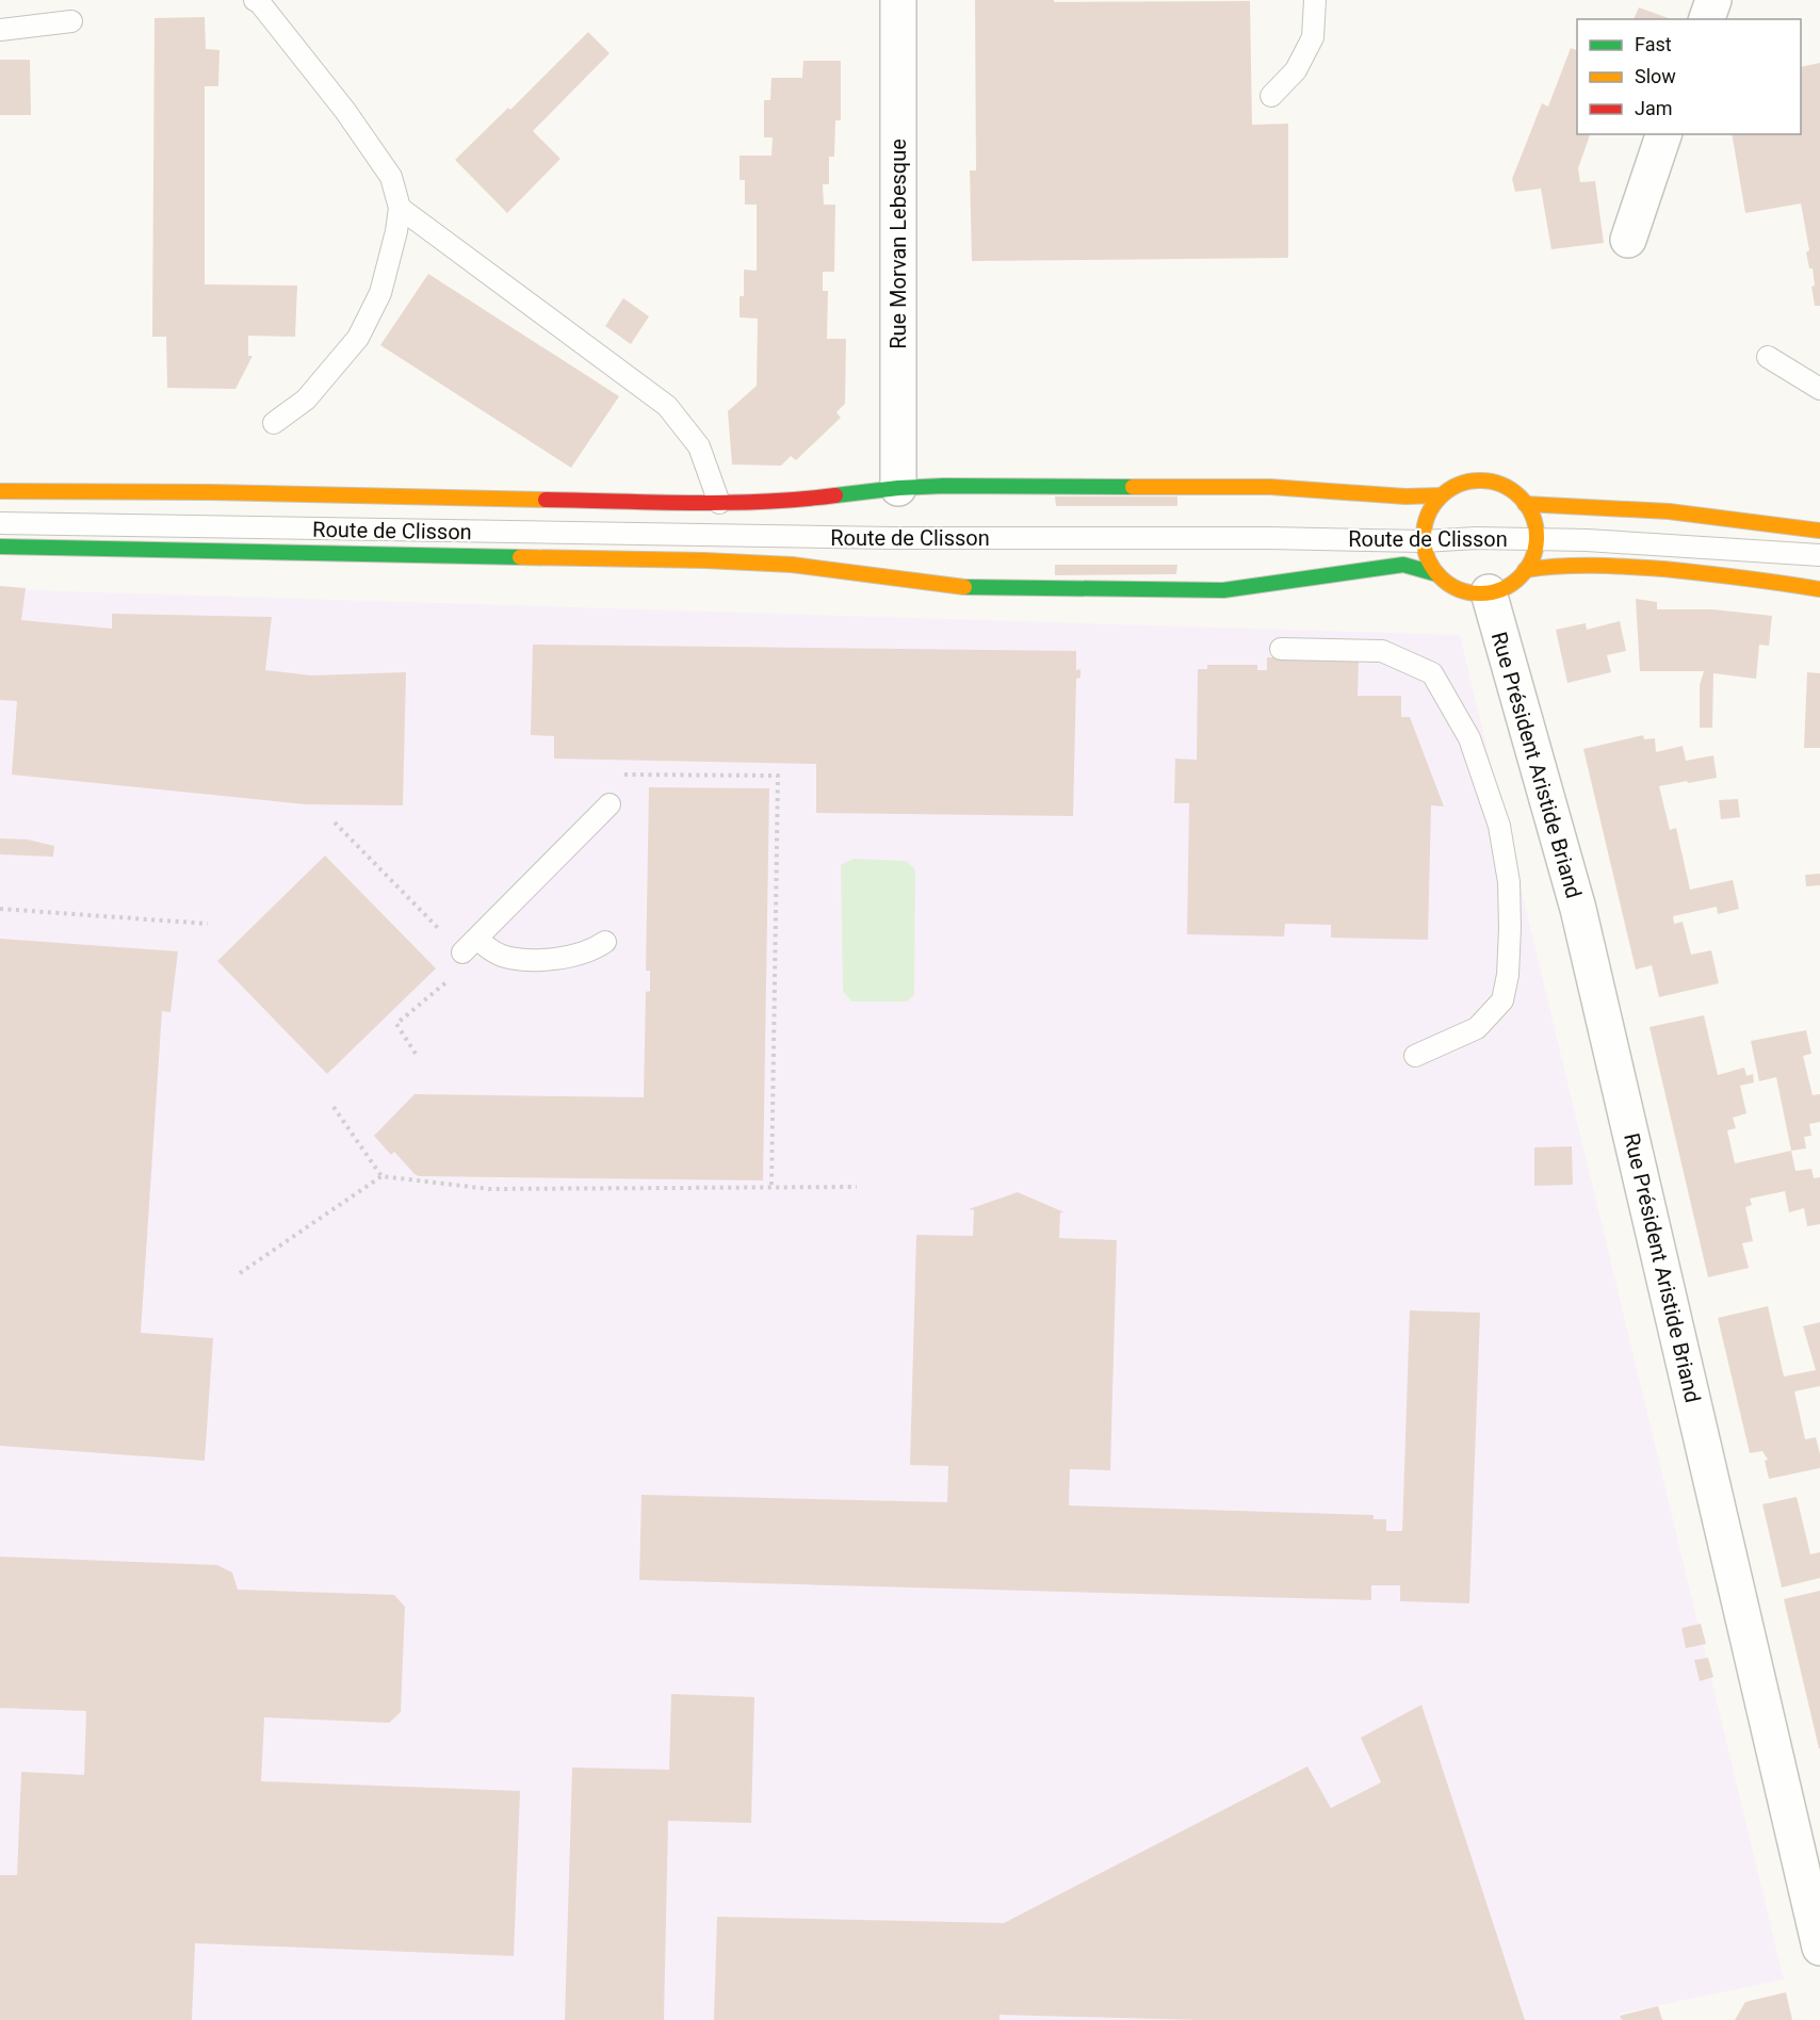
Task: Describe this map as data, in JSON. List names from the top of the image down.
{
  "streets": {
    "main road": ["Route de Clisson"],
    "street": ["Rue Morvan Lebesque", "Rue Président Aristide Briand"]
  },
  "crossings": [
    ["Rue Morvan Lebesque", "Route de Clisson"],
    ["Route de Clisson", "Rue Président Aristide Briand"]
  ],
  "legend": ["Fast", "Slow", "Jam"]
}
